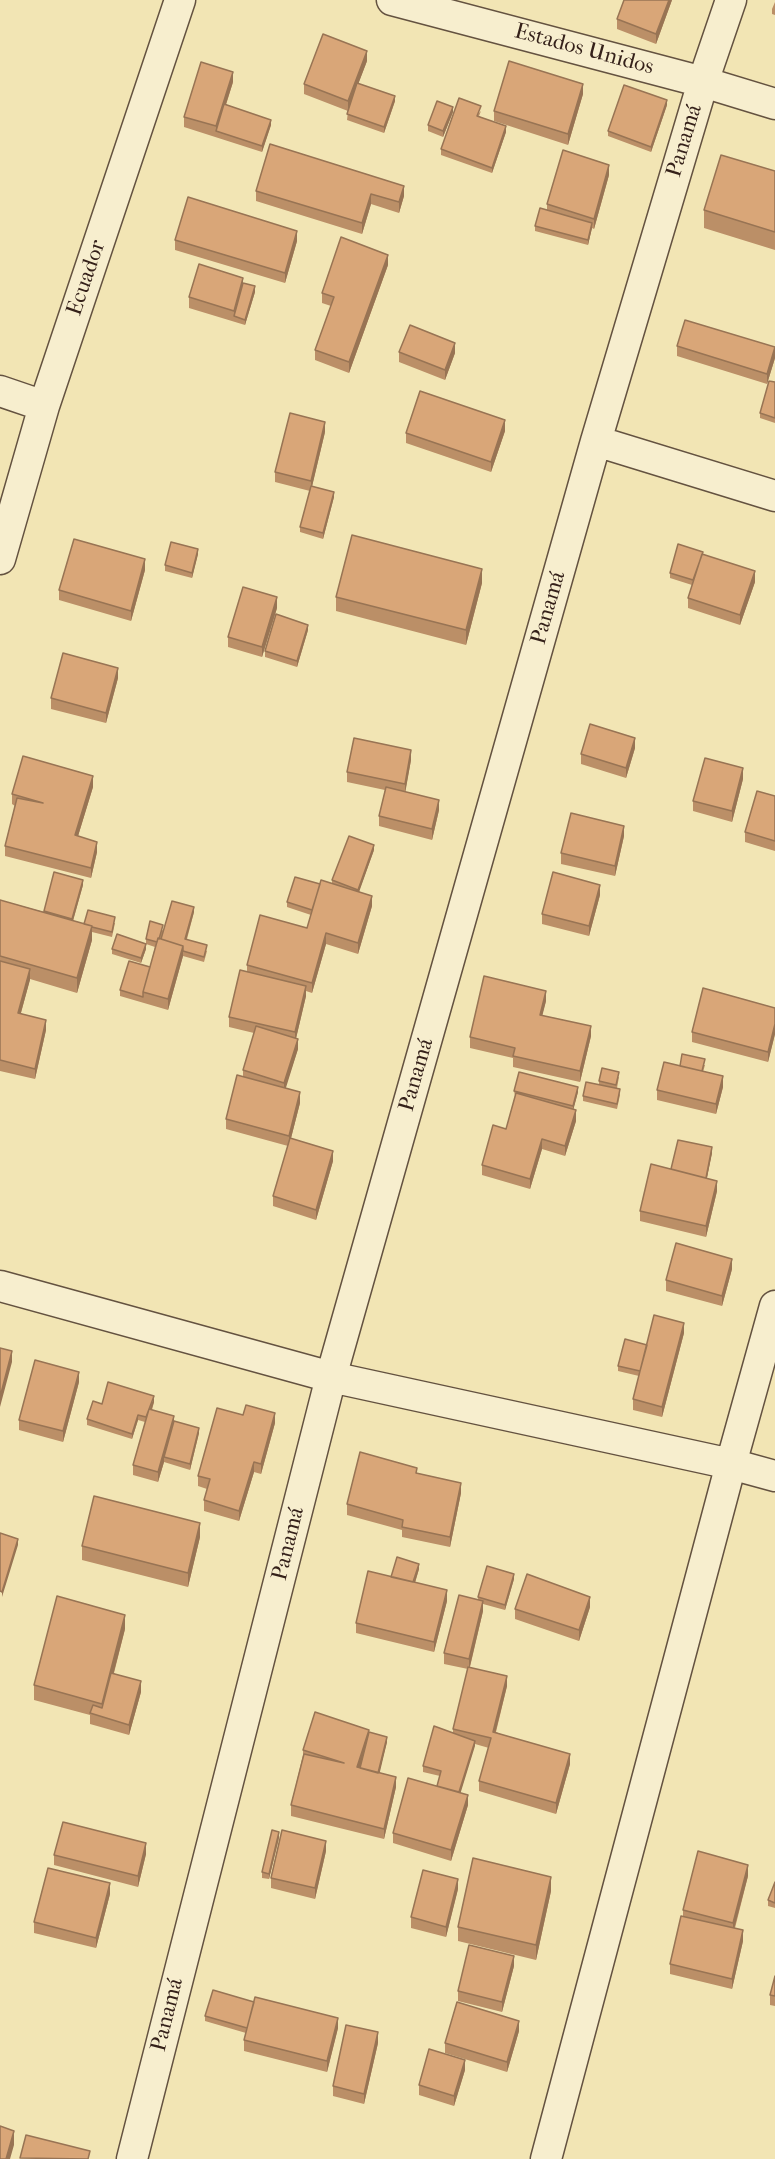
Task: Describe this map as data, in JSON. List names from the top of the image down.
{
  "streets": {
    "street": ["Estados Unidos", "Panamá", "Ecuador"]
  },
  "crossings": [
    ["Estados Unidos", "Panamá"]
  ]
}
